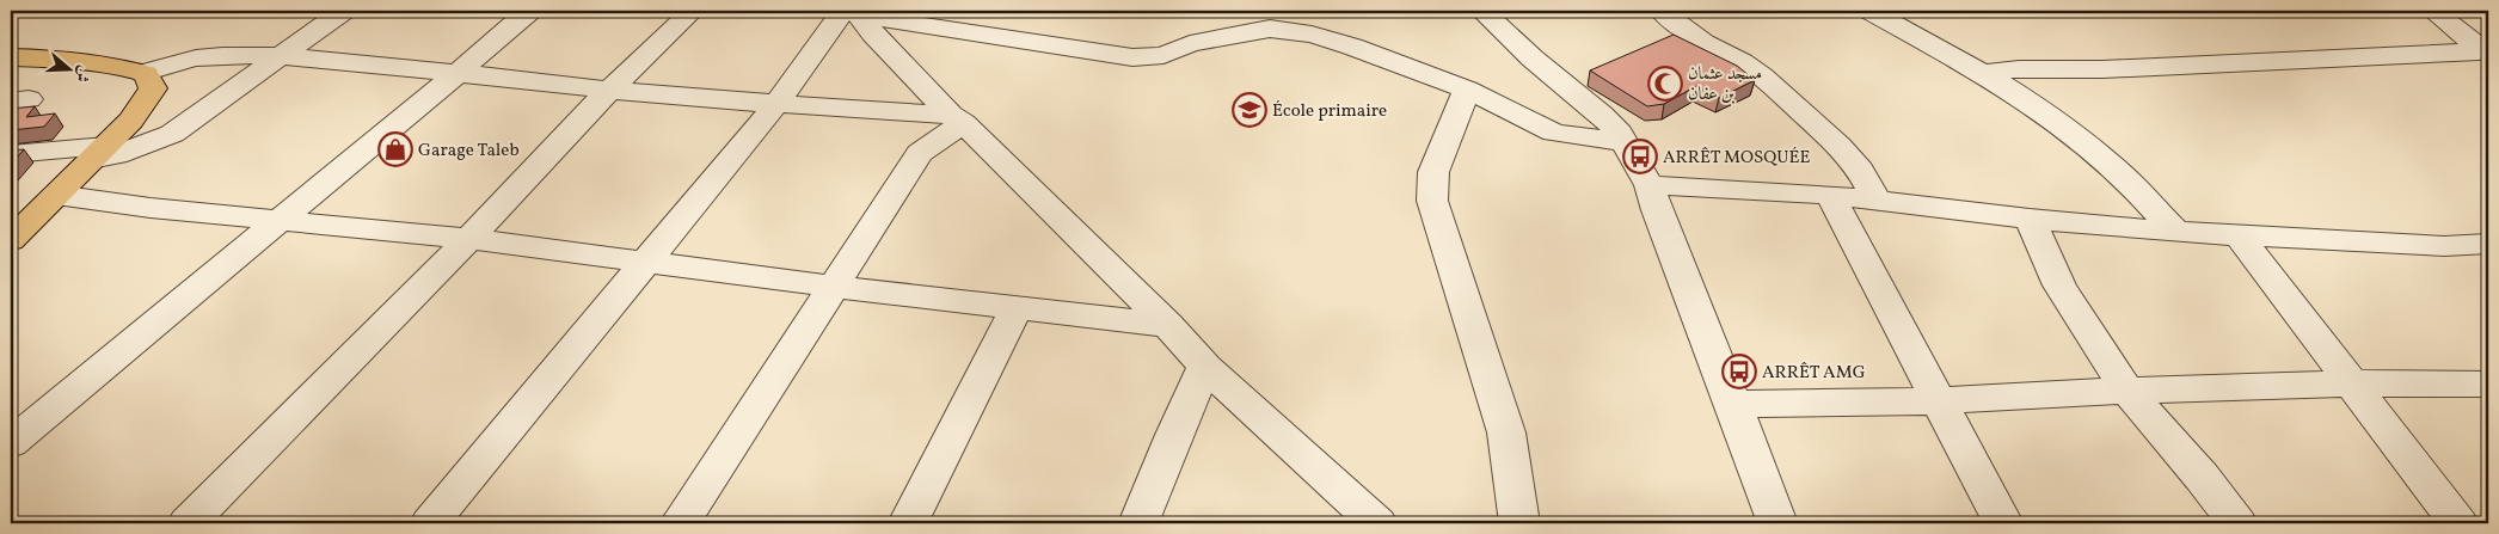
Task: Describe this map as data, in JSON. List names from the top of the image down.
{
  "places": {
    "mosque": ["مسجد عثمان بن عفان"],
    "school or university": ["École primaire"],
    "shop": ["Garage Taleb"],
    "bus stop": ["ARRÊT MOSQUÉE", "ARRÊT AMG"]
  },
  "north": "right"
}
